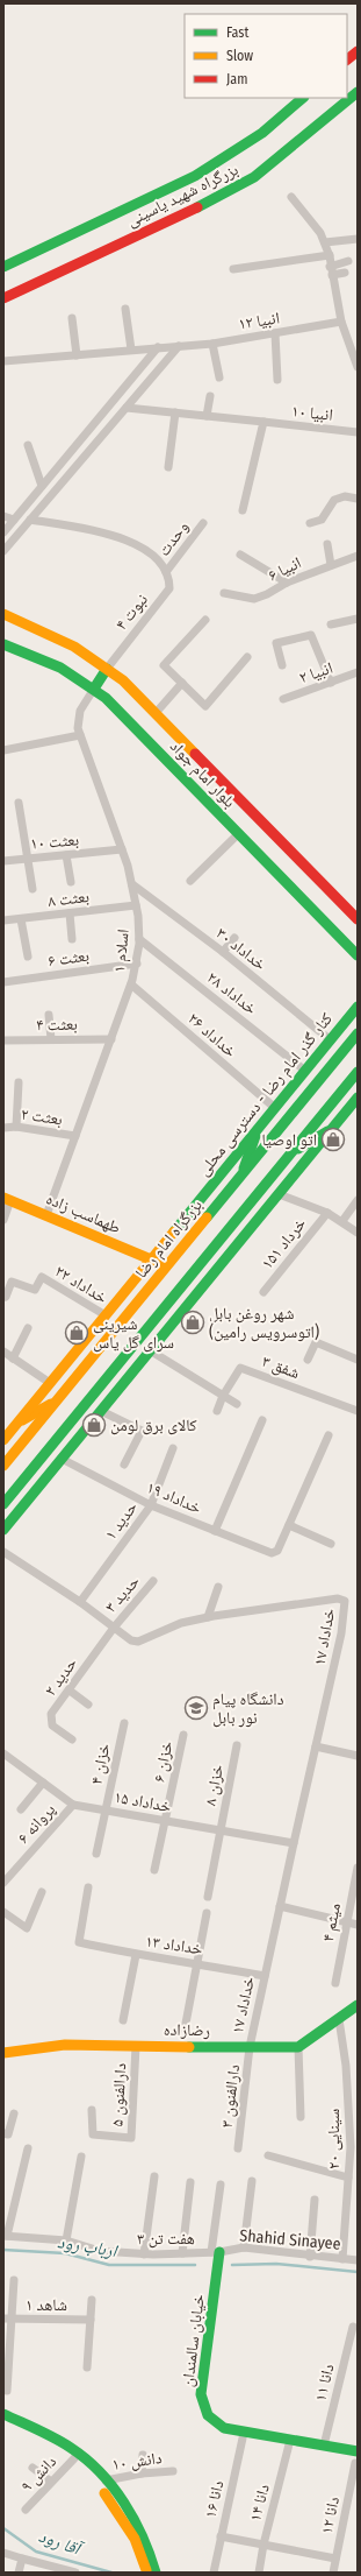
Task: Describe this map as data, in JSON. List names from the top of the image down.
{
  "streets": {
    "main road": [
      "بزرگراه شهید یاسینی",
      "بلوار امام جواد",
      "کنار گذر امام رضا - دسترسی محلی",
      "طهماسب زاده",
      "بزرگراه امام رضا",
      "رضازاده",
      "خیابان سالمندان"
    ],
    "street": [
      "انبیا ۱۲",
      "انبیا ۱۰",
      "وحدت",
      "انبیا ۶",
      "نبوت ۴",
      "انبیا ۲",
      "بعثت ۱۰",
      "بعثت ۸",
      "خداداد ۳۰",
      "اسلام ۱",
      "بعثت ۶",
      "خداداد ۲۸",
      "بعثت ۴",
      "خداداد ۲۶",
      "بعثت ۲",
      "۱۵خرداد ۱",
      "خداداد ۲۲",
      "شفق ۳",
      "خداداد ۱۹",
      "حدید ۱",
      "حدید ۳",
      "خداداد ۱۷",
      "حدید ۲",
      "خزان ۶",
      "خزان ۴",
      "خزان ۸",
      "خداداد ۱۵",
      "پروانه ۶",
      "میثم ۴",
      "خداداد ۱۳",
      "دارالفنون ۵",
      "دارالفنون ۳",
      "سینایی ۲۰",
      "هفت تن ۳",
      "Shahid Sinayee",
      "شاهد ۱",
      "دانا ۱۱",
      "دانش ۱۰",
      "دانش ۹",
      "دانا ۱۶",
      "دانا ۱۴",
      "دانا ۱۲"
    ]
  },
  "crossings": [
    ["وحدت", "نبوت ۴"],
    ["نبوت ۴", "بلوار امام جواد"],
    ["بلوار امام جواد", "اسلام ۱"],
    ["بعثت ۱۰", "اسلام ۱"],
    ["بعثت ۸", "اسلام ۱"],
    ["خداداد ۳۰", "اسلام ۱"],
    ["خداداد ۳۰", "کنار گذر امام رضا - دسترسی محلی"],
    ["اسلام ۱", "بعثت ۶"],
    ["اسلام ۱", "خداداد ۲۸"],
    ["اسلام ۱", "بعثت ۴"],
    ["اسلام ۱", "خداداد ۲۶"],
    ["اسلام ۱", "بعثت ۲"],
    ["اسلام ۱", "طهماسب زاده"],
    ["خداداد ۲۸", "کنار گذر امام رضا - دسترسی محلی"],
    ["خداداد ۲۶", "کنار گذر امام رضا - دسترسی محلی"],
    ["کنار گذر امام رضا - دسترسی محلی", "طهماسب زاده"],
    ["کنار گذر امام رضا - دسترسی محلی", "خداداد ۲۲"],
    ["طهماسب زاده", "بزرگراه امام رضا"],
    ["خداداد ۱۹", "حدید ۱"],
    ["حدید ۱", "خداداد ۱۷"],
    ["حدید ۳", "خداداد ۱۷"],
    ["حدید ۳", "حدید ۲"],
    ["خداداد ۱۷", "حدید ۲"],
    ["خداداد ۱۷", "خداداد ۱۵"],
    ["خداداد ۱۷", "خداداد ۱۳"],
    ["خداداد ۱۷", "رضازاده"],
    ["خداداد ۱۷", "دارالفنون ۳"],
    ["خزان ۶", "خداداد ۱۵"],
    ["خزان ۴", "خداداد ۱۵"],
    ["خزان ۸", "خداداد ۱۵"],
    ["خداداد ۱۵", "پروانه ۶"],
    ["رضازاده", "دارالفنون ۵"],
    ["رضازاده", "دارالفنون ۳"],
    ["سینایی ۲۰", "Shahid Sinayee"],
    ["هفت تن ۳", "Shahid Sinayee"],
    ["هفت تن ۳", "خیابان سالمندان"],
    ["Shahid Sinayee", "خیابان سالمندان"],
    ["خیابان سالمندان", "دانا ۱۱"],
    ["خیابان سالمندان", "دانا ۱۶"],
    ["خیابان سالمندان", "دانا ۱۴"]
  ],
  "water": ["ارباب رود", "آقا رود"],
  "places": {
    "shop": [
      "اتو اوصیا",
      "شهر روغن بابل (اتوسرویس رامین)",
      "شیرینی سرای گل یاس",
      "کالای برق لومن"
    ],
    "school or university": ["دانشگاه پیام نور بابل"]
  },
  "legend": ["Fast", "Slow", "Jam"]
}
